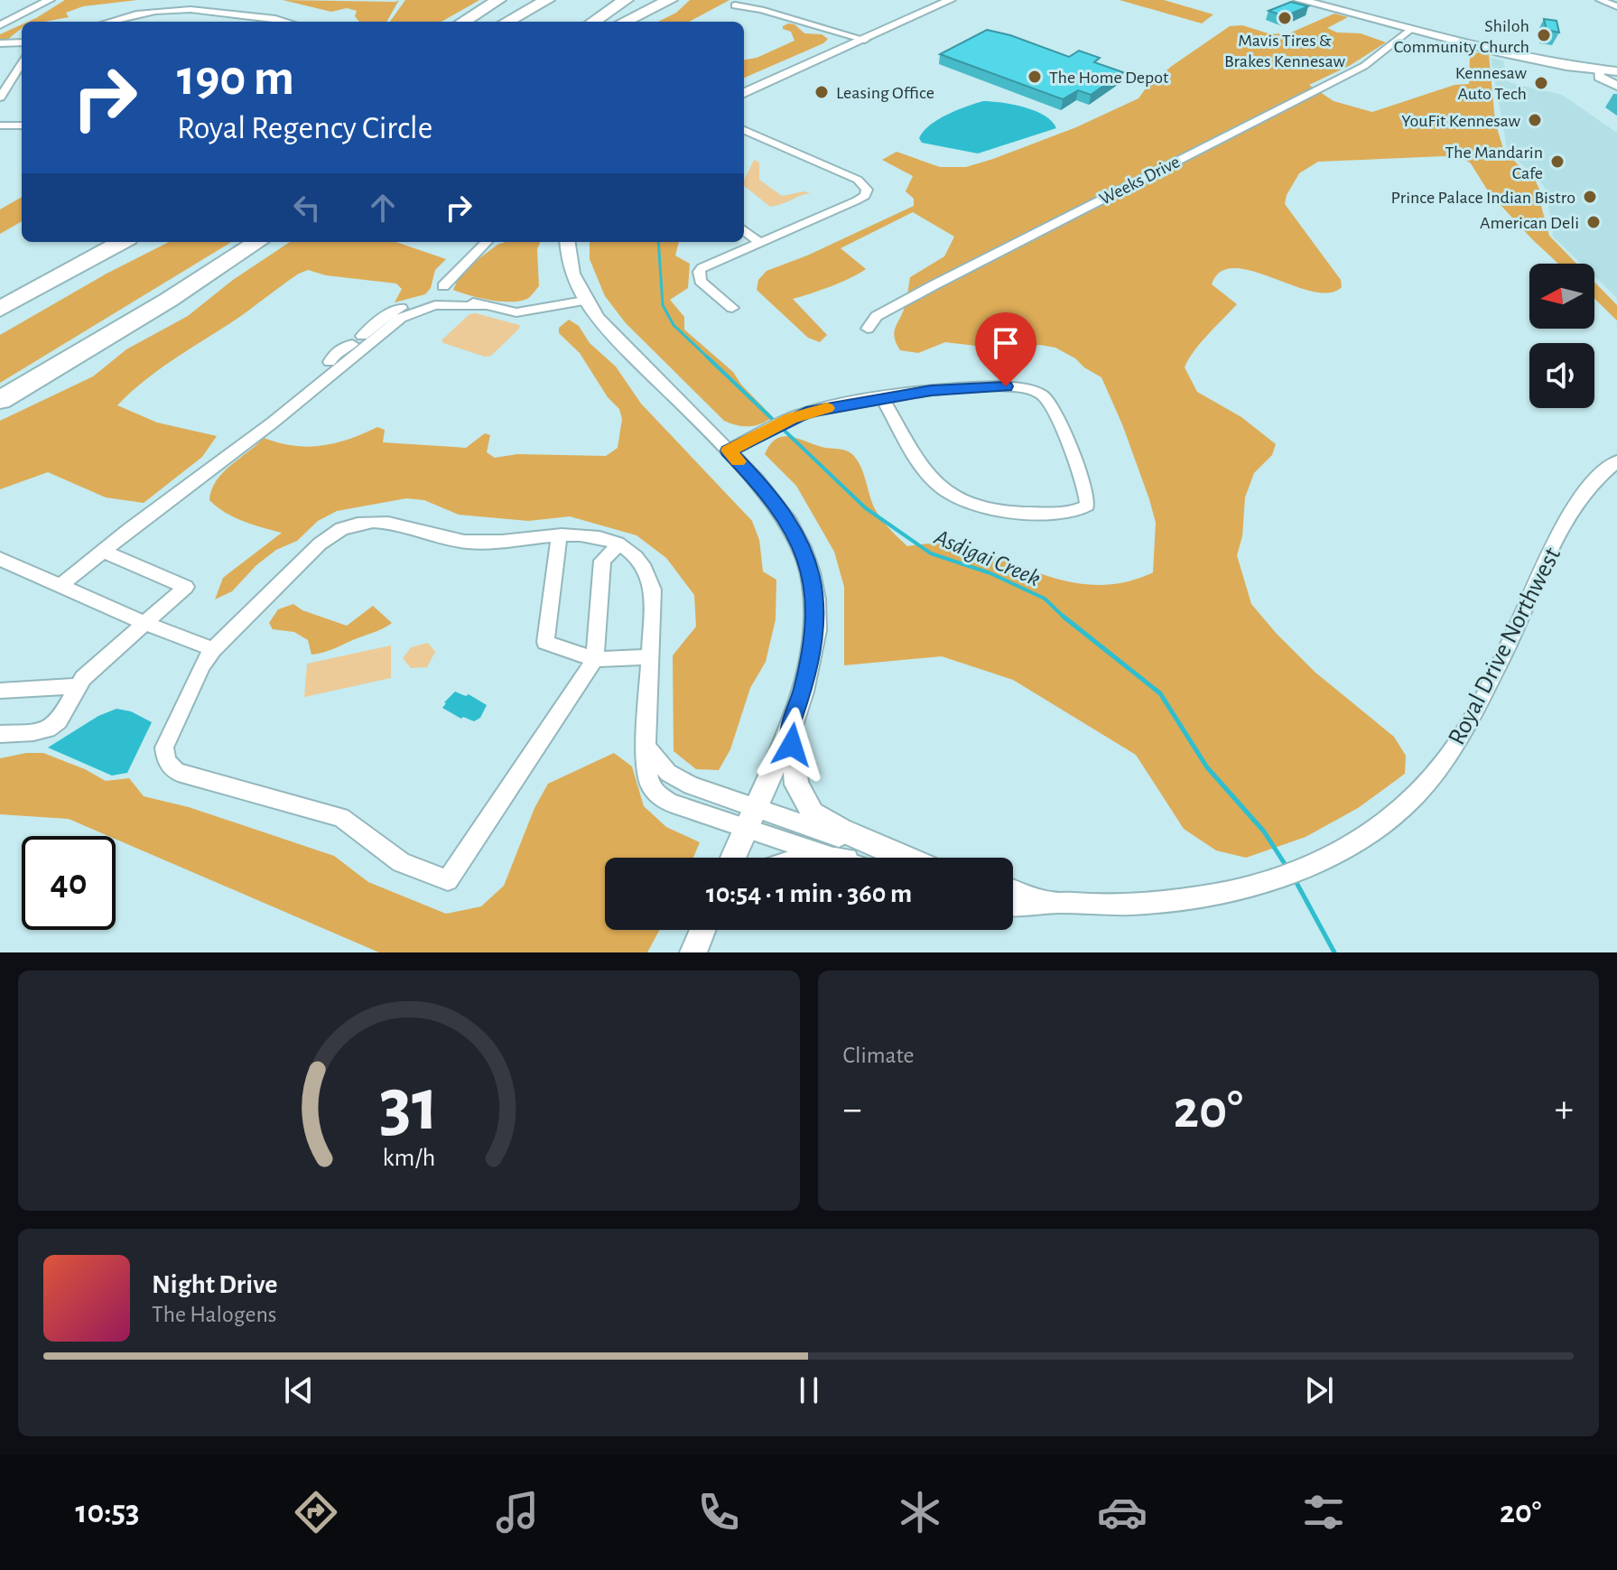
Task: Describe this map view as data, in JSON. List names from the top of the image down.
{
  "streets": {
    "street": ["Weeks Drive", "Royal Drive Northwest"]
  },
  "water": ["Asdigai Creek"],
  "places": [
    "Mavis Tires & Brakes Kennesaw",
    "Shiloh Community Church",
    "The Home Depot",
    "Kennesaw Auto Tech",
    "Leasing Office",
    "YouFit Kennesaw",
    "The Mandarin Cafe",
    "Prince Palace Indian Bistro",
    "American Deli"
  ],
  "north": "left",
  "page": {
    "turn": ["190 m", "Royal Regency Circle"],
    "limit": "40",
    "trip": "10:54 · 1 min · 360 m",
    "tile": "Climate",
    "heat": ["−", "20°", "+"],
    "song": ["Night Drive", "The Halogens"],
    "tabs": ["10:53", "20°"],
    "gauge": ["31", "km/h"]
  }
}
